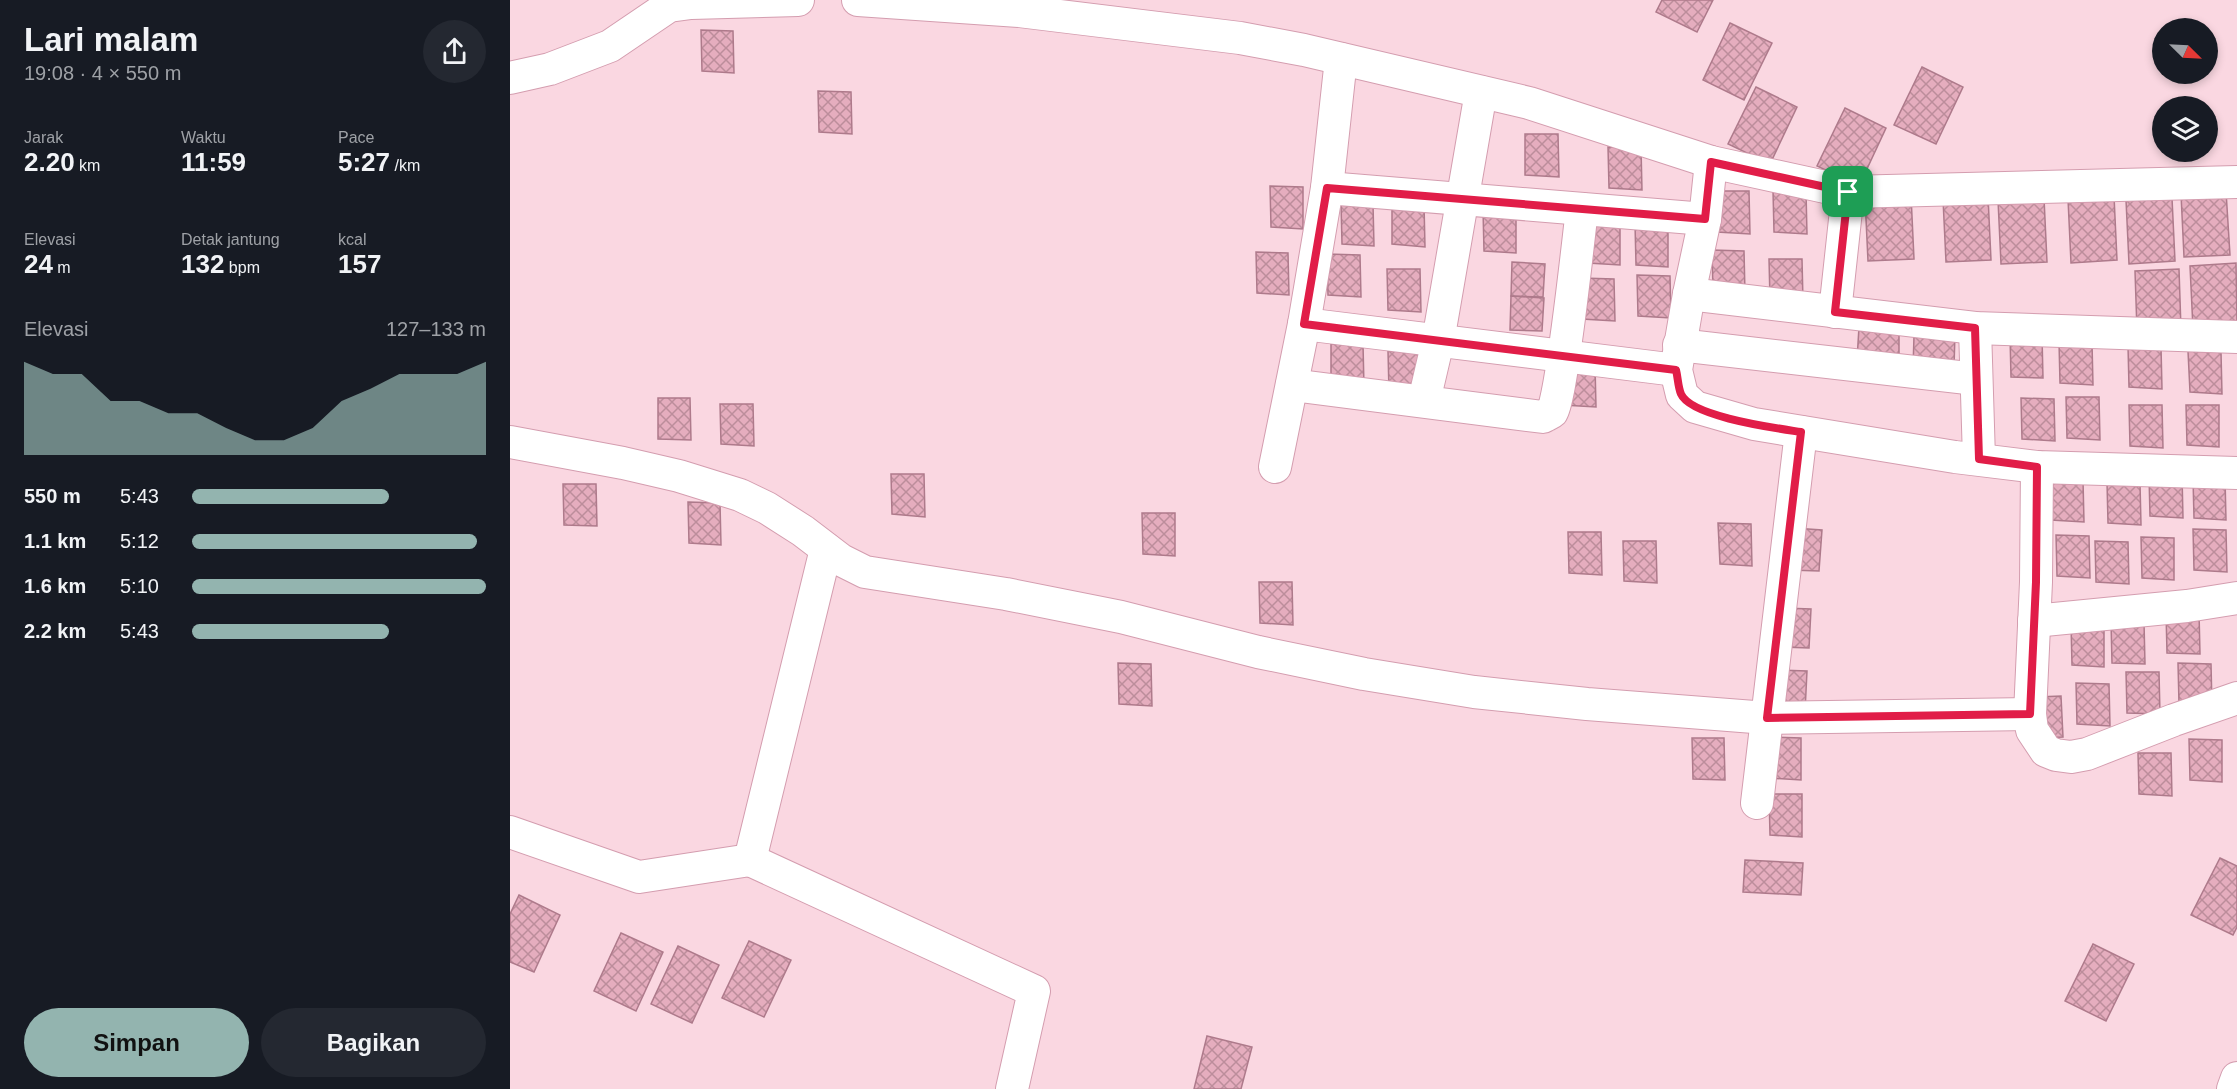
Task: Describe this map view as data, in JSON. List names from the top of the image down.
{
  "north": "bottom right",
  "page": {
    "heading": ["Lari malam", "19:08 · 4 × 550 m"],
    "stats": [
      ["Jarak", "2.20 km"],
      ["Waktu", "11:59"],
      ["Pace", "5:27 /km"],
      ["Elevasi", "24 m"],
      ["Detak jantung", "132 bpm"],
      ["kcal", "157"]
    ],
    "chart": ["Elevasi", "127–133 m"],
    "list": [
      {
        "name": "550 m",
        "note": "5:43"
      },
      {
        "name": "1.1 km",
        "note": "5:12"
      },
      {
        "name": "1.6 km",
        "note": "5:10"
      },
      {
        "name": "2.2 km",
        "note": "5:43"
      }
    ],
    "buttons": ["Simpan", "Bagikan"]
  }
}
